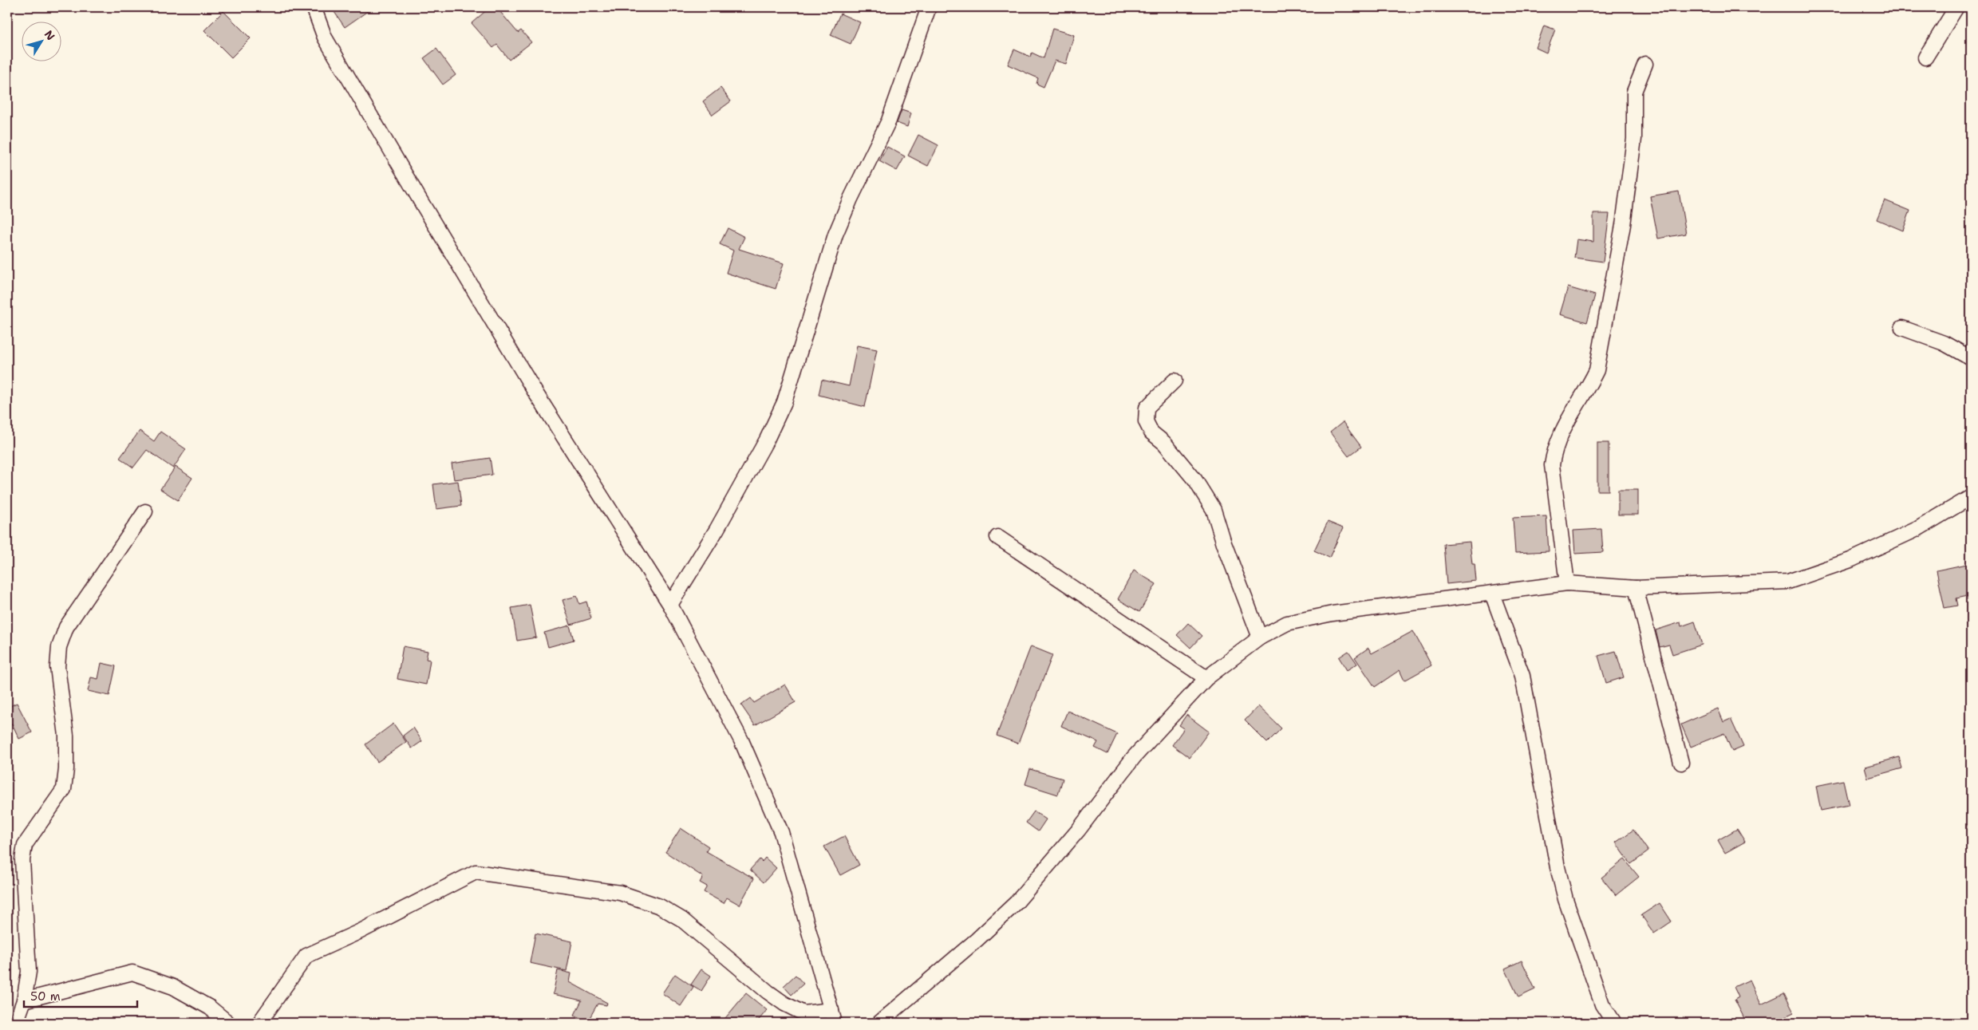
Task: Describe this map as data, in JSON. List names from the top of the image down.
{
  "scale_bar": "50 m",
  "north": "top right"
}
